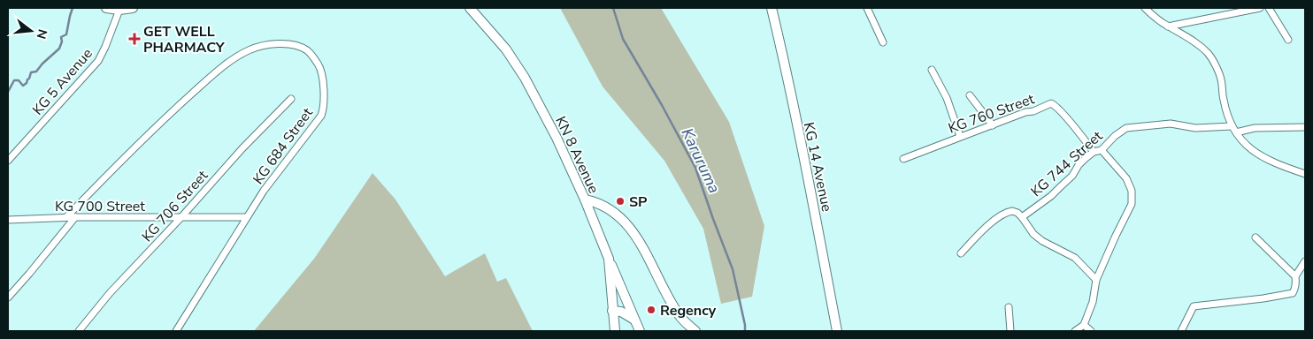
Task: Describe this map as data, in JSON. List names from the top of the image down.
{
  "streets": {
    "main road": ["KN 8 Avenue", "KG 14 Avenue"],
    "street": [
      "KG 5 Avenue",
      "KG 760 Street",
      "KG 684 Street",
      "KG 744 Street",
      "KG 700 Street",
      "KG 706 Street"
    ]
  },
  "crossings": [
    ["KG 760 Street", "KG 744 Street"],
    ["KG 684 Street", "KG 700 Street"],
    ["KG 700 Street", "KG 706 Street"]
  ],
  "water": ["Karuruma"],
  "places": {
    "health": ["GET WELL PHARMACY"],
    "other": ["SP", "Regency"]
  },
  "north": "right"
}
